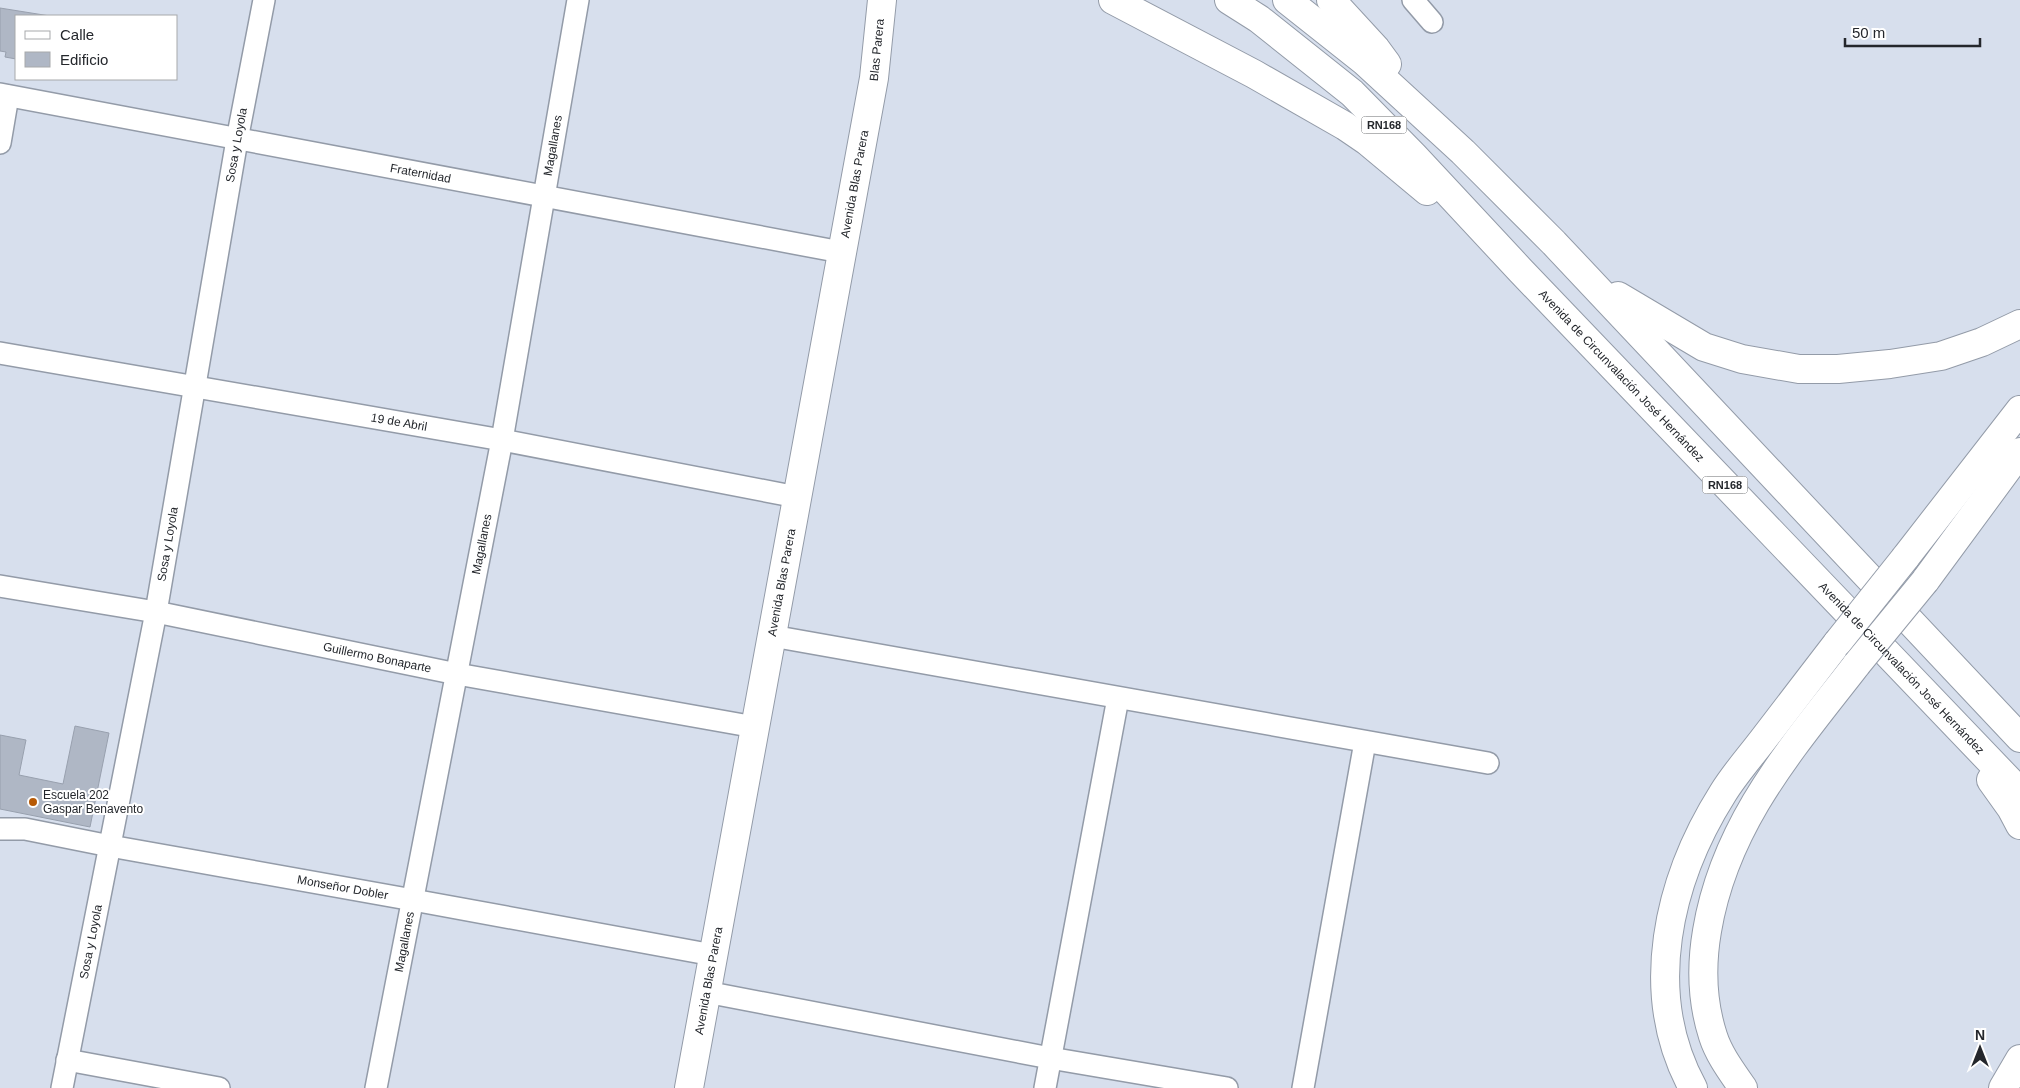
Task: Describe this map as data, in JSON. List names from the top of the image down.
{
  "streets": {
    "main road": [
      "Blas Parera",
      "RN168",
      "Avenida Blas Parera",
      "Avenida de Circunvalación José Hernández"
    ],
    "street": [
      "Sosa y Loyola",
      "Magallanes",
      "Fraternidad",
      "19 de Abril",
      "Guillermo Bonaparte",
      "Monseñor Dobler"
    ]
  },
  "crossings": [
    ["Blas Parera", "Avenida Blas Parera"],
    ["RN168", "Avenida de Circunvalación José Hernández"],
    ["Sosa y Loyola", "Fraternidad"],
    ["Sosa y Loyola", "19 de Abril"],
    ["Sosa y Loyola", "Guillermo Bonaparte"],
    ["Sosa y Loyola", "Monseñor Dobler"],
    ["Magallanes", "Fraternidad"],
    ["Magallanes", "19 de Abril"],
    ["Magallanes", "Guillermo Bonaparte"],
    ["Magallanes", "Monseñor Dobler"],
    ["Fraternidad", "Avenida Blas Parera"],
    ["Avenida Blas Parera", "19 de Abril"],
    ["Avenida Blas Parera", "Guillermo Bonaparte"],
    ["Avenida Blas Parera", "Monseñor Dobler"]
  ],
  "places": ["Escuela 202 Gaspar Benavento"],
  "legend": ["Calle", "Edificio"],
  "scale_bar": "50 m",
  "north": "top"
}
